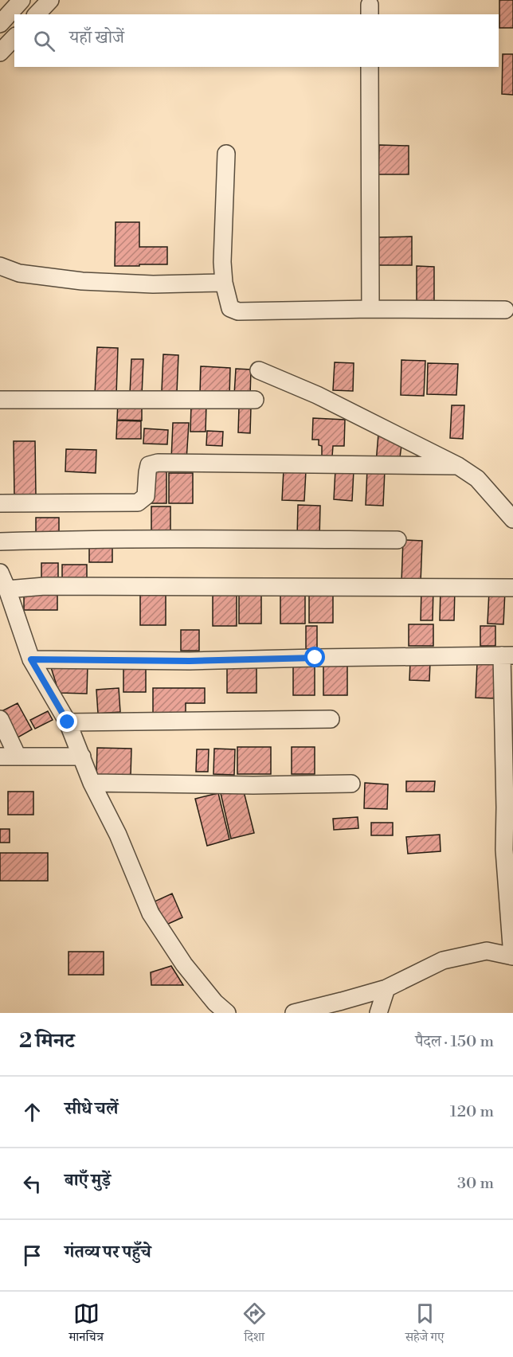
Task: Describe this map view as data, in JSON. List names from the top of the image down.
{
  "page": {
    "search": "यहाँ खोजें",
    "heading": ["2 मिनट", "पैदल · 150 m"],
    "list": [
      ["सीधे चलें", "120 m"],
      ["बाएँ मुड़ें", "30 m"],
      "गंतव्य पर पहुँचे"
    ],
    "nav": ["मानचित्र", "दिशा", "सहेजे गए"]
  }
}
